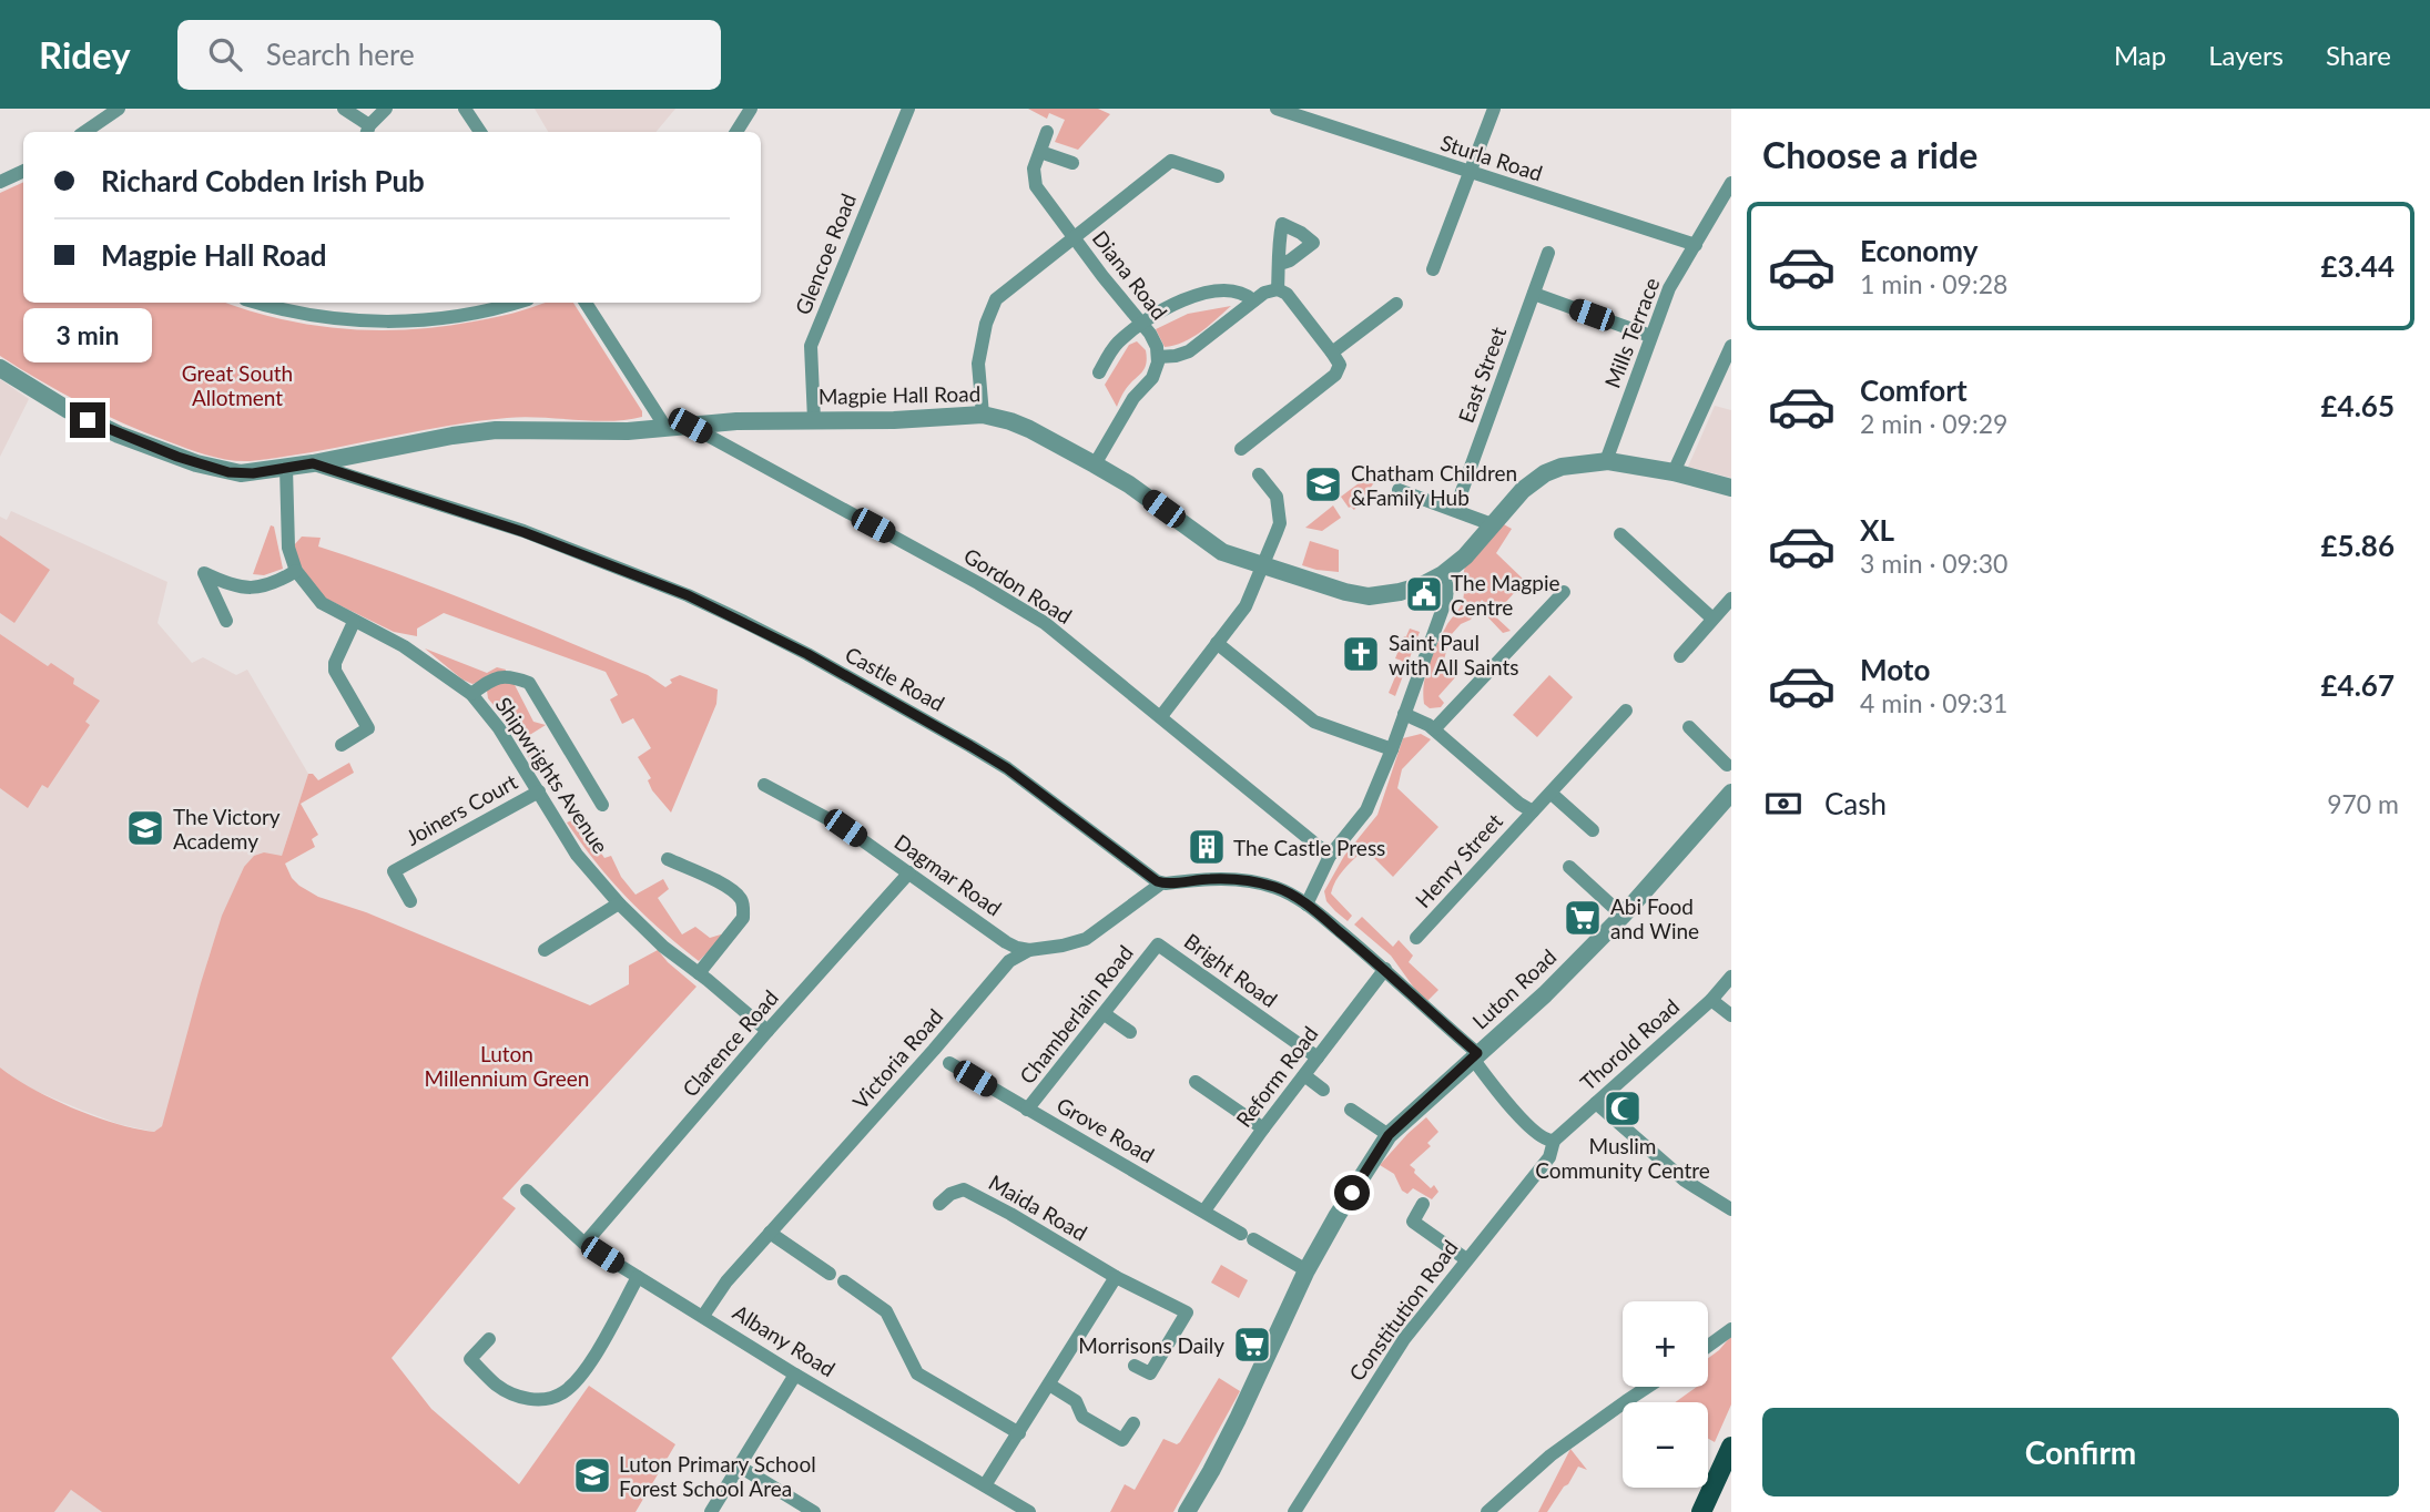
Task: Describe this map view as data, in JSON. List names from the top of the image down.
{
  "streets": {
    "street": [
      "Sturla Road",
      "Glencoe Road",
      "Diana Road",
      "Mills Terrace",
      "East Street",
      "Magpie Hall Road",
      "Gordon Road",
      "Castle Road",
      "Shipwrights Avenue",
      "Joiners Court",
      "Henry Street",
      "Dagmar Road",
      "Bright Road",
      "Luton Road",
      "Chamberlain Road",
      "Clarence Road",
      "Thorold Road",
      "Victoria Road",
      "Reform Road",
      "Grove Road",
      "Maida Road",
      "Constitution Road",
      "Albany Road"
    ]
  },
  "crossings": [
    ["Sturla Road", "Mills Terrace"],
    ["Glencoe Road", "Magpie Hall Road"],
    ["Mills Terrace", "Magpie Hall Road"],
    ["Magpie Hall Road", "Gordon Road"],
    ["Magpie Hall Road", "Castle Road"],
    ["Magpie Hall Road", "Shipwrights Avenue"],
    ["Castle Road", "Victoria Road"],
    ["Shipwrights Avenue", "Joiners Court"],
    ["Shipwrights Avenue", "Clarence Road"],
    ["Dagmar Road", "Clarence Road"],
    ["Dagmar Road", "Victoria Road"],
    ["Bright Road", "Chamberlain Road"],
    ["Bright Road", "Reform Road"],
    ["Luton Road", "Grove Road"],
    ["Chamberlain Road", "Grove Road"],
    ["Clarence Road", "Albany Road"],
    ["Thorold Road", "Constitution Road"],
    ["Victoria Road", "Albany Road"],
    ["Reform Road", "Grove Road"]
  ],
  "parks": ["Great South Allotment", "Luton Millennium Green"],
  "places": {
    "school or university": ["Chatham Children &Family Hub", "The Victory Academy", "Luton Primary School Forest School Area"],
    "public building": ["The Magpie Centre"],
    "church": ["Saint Paul with All Saints"],
    "building": ["The Castle Press"],
    "supermarket": ["Abi Food and Wine", "Morrisons Daily"],
    "mosque": ["Muslim Community Centre"]
  },
  "page": {
    "header": "Ridey",
    "search": "Search here",
    "nav": ["Map", "Layers", "Share"],
    "heading": "Choose a ride",
    "banner": ["Richard Cobden Irish Pub", "Magpie Hall Road"],
    "list": [
      {
        "name": "Economy",
        "note": "1 min · 09:28",
        "value": "£3.44"
      },
      {
        "name": "Comfort",
        "note": "2 min · 09:29",
        "value": "£4.65"
      },
      {
        "name": "XL",
        "note": "3 min · 09:30",
        "value": "£5.86"
      },
      {
        "name": "Moto",
        "note": "4 min · 09:31",
        "value": "£4.67"
      }
    ],
    "bubble": "3 min",
    "pay": ["Cash", "970 m"],
    "map_buttons": ["+", "−"],
    "buttons": "Confirm"
  }
}
